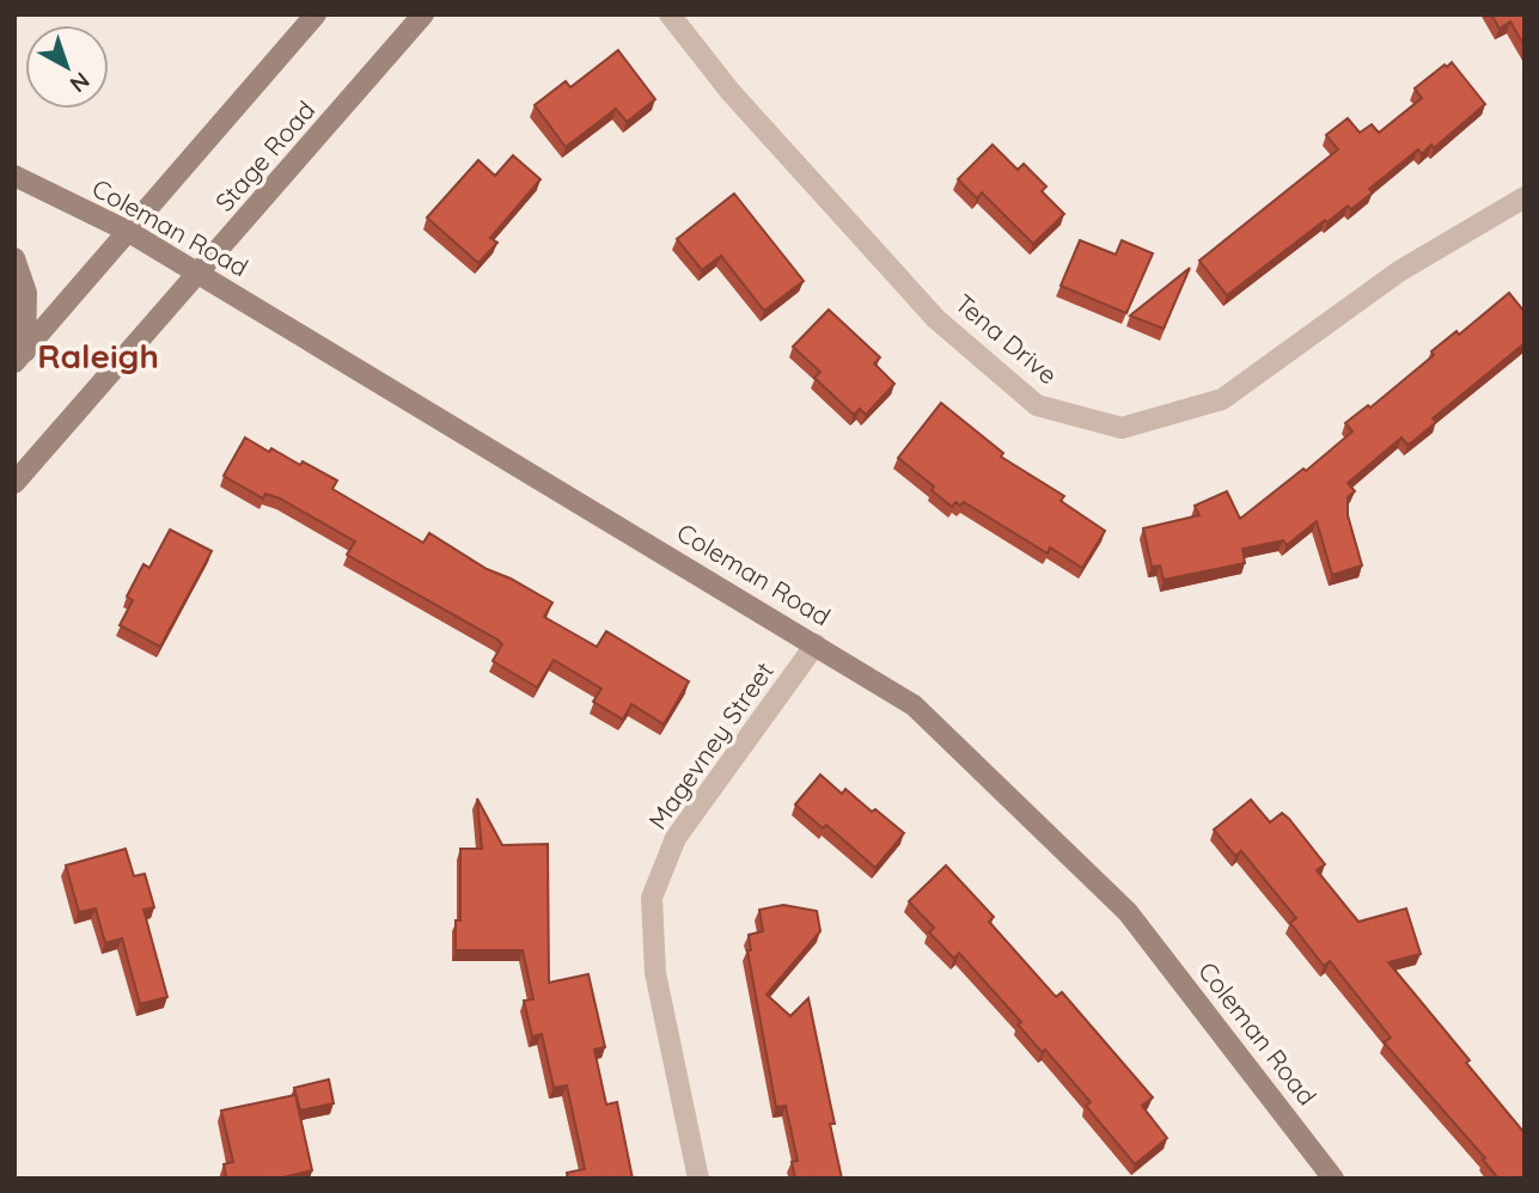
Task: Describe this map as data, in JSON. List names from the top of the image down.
{
  "streets": {
    "main road": ["Stage Road", "Coleman Road"],
    "street": ["Tena Drive", "Magevney Street"]
  },
  "crossings": [
    ["Stage Road", "Coleman Road"],
    ["Coleman Road", "Magevney Street"]
  ],
  "districts": ["Raleigh"],
  "north": "bottom right"
}
